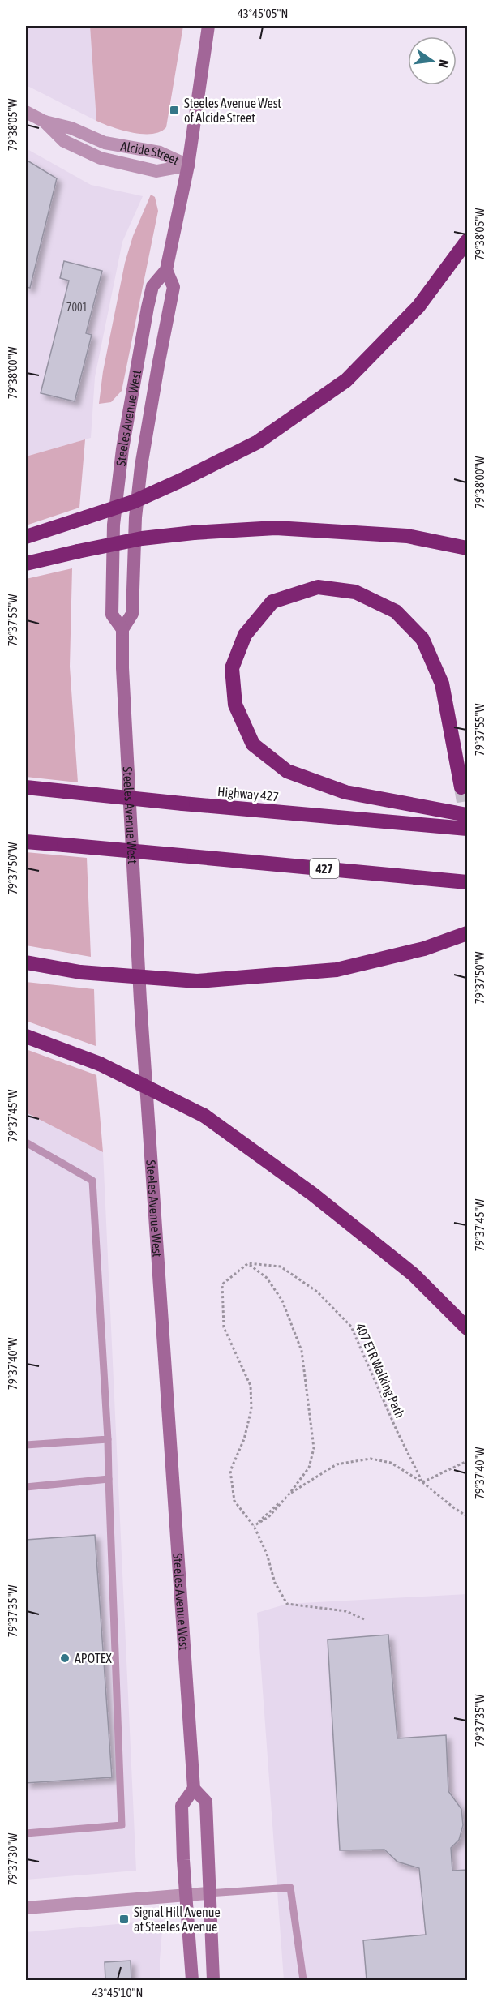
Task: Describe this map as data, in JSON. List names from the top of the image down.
{
  "streets": {
    "highway": ["Highway 427", "427"],
    "main road": ["Steeles Avenue West"],
    "street": ["Alcide Street"],
    "path": ["407 ETR Walking Path"]
  },
  "crossings": [
    ["Alcide Street", "Steeles Avenue West"]
  ],
  "places": {
    "transit": ["Steeles Avenue West of Alcide Street", "Signal Hill Avenue at Steeles Avenue"],
    "other": ["APOTEX"]
  },
  "house_numbers": ["7001"],
  "north": "right",
  "coordinates": [
    "43°45'05\"N",
    "79°38'05\"W",
    "79°38'00\"W",
    "79°37'55\"W",
    "79°37'50\"W",
    "79°37'45\"W",
    "79°37'40\"W",
    "79°37'35\"W",
    "79°37'30\"W",
    "43°45'10\"N"
  ]
}
